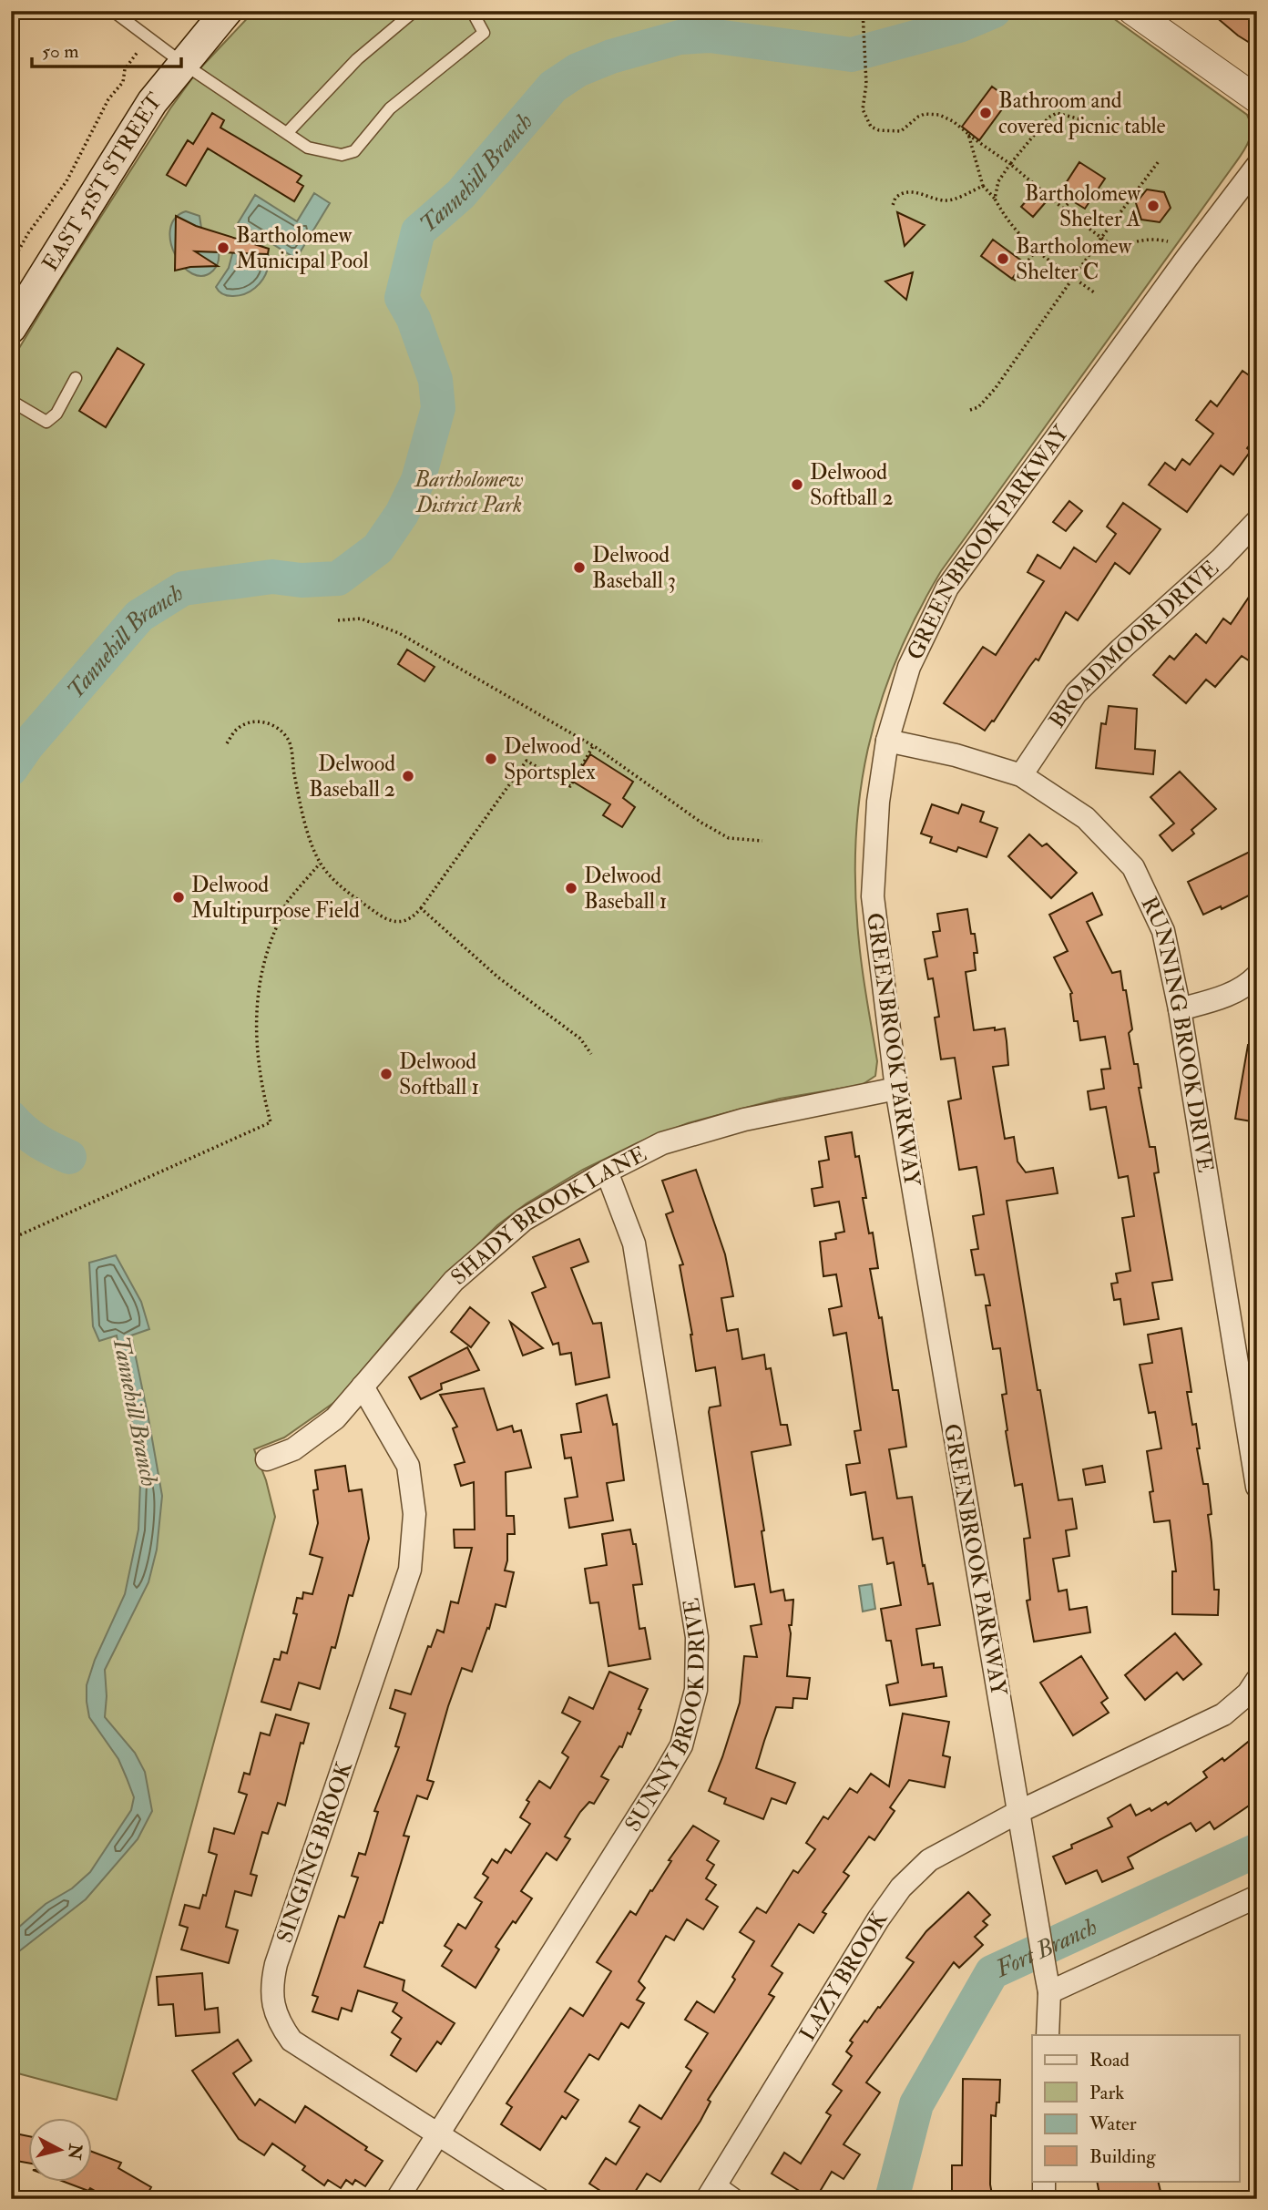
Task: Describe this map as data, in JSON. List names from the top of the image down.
{
  "streets": {
    "main road": ["EAST 51ST STREET"],
    "street": [
      "GREENBROOK PARKWAY",
      "BROADMOOR DRIVE",
      "RUNNING BROOK DRIVE",
      "SHADY BROOK LANE",
      "SUNNY BROOK DRIVE",
      "SINGING BROOK",
      "LAZY BROOK"
    ]
  },
  "crossings": [
    ["GREENBROOK PARKWAY", "RUNNING BROOK DRIVE"],
    ["GREENBROOK PARKWAY", "SHADY BROOK LANE"],
    ["GREENBROOK PARKWAY", "LAZY BROOK"],
    ["BROADMOOR DRIVE", "RUNNING BROOK DRIVE"],
    ["SHADY BROOK LANE", "SUNNY BROOK DRIVE"],
    ["SHADY BROOK LANE", "SINGING BROOK"],
    ["SUNNY BROOK DRIVE", "SINGING BROOK"]
  ],
  "water": ["Tannehill Branch", "Fort Branch"],
  "parks": ["Bartholomew District Park"],
  "places": [
    "Bathroom and covered picnic table",
    "Bartholomew Shelter A",
    "Bartholomew Municipal Pool",
    "Bartholomew Shelter C",
    "Delwood Softball 2",
    "Delwood Baseball 3",
    "Delwood Sportsplex",
    "Delwood Baseball 2",
    "Delwood Baseball 1",
    "Delwood Multipurpose Field",
    "Delwood Softball 1"
  ],
  "legend": [
    "Road",
    "Park",
    "Water",
    "Building"
  ],
  "scale_bar": "50 m",
  "north": "right"
}
